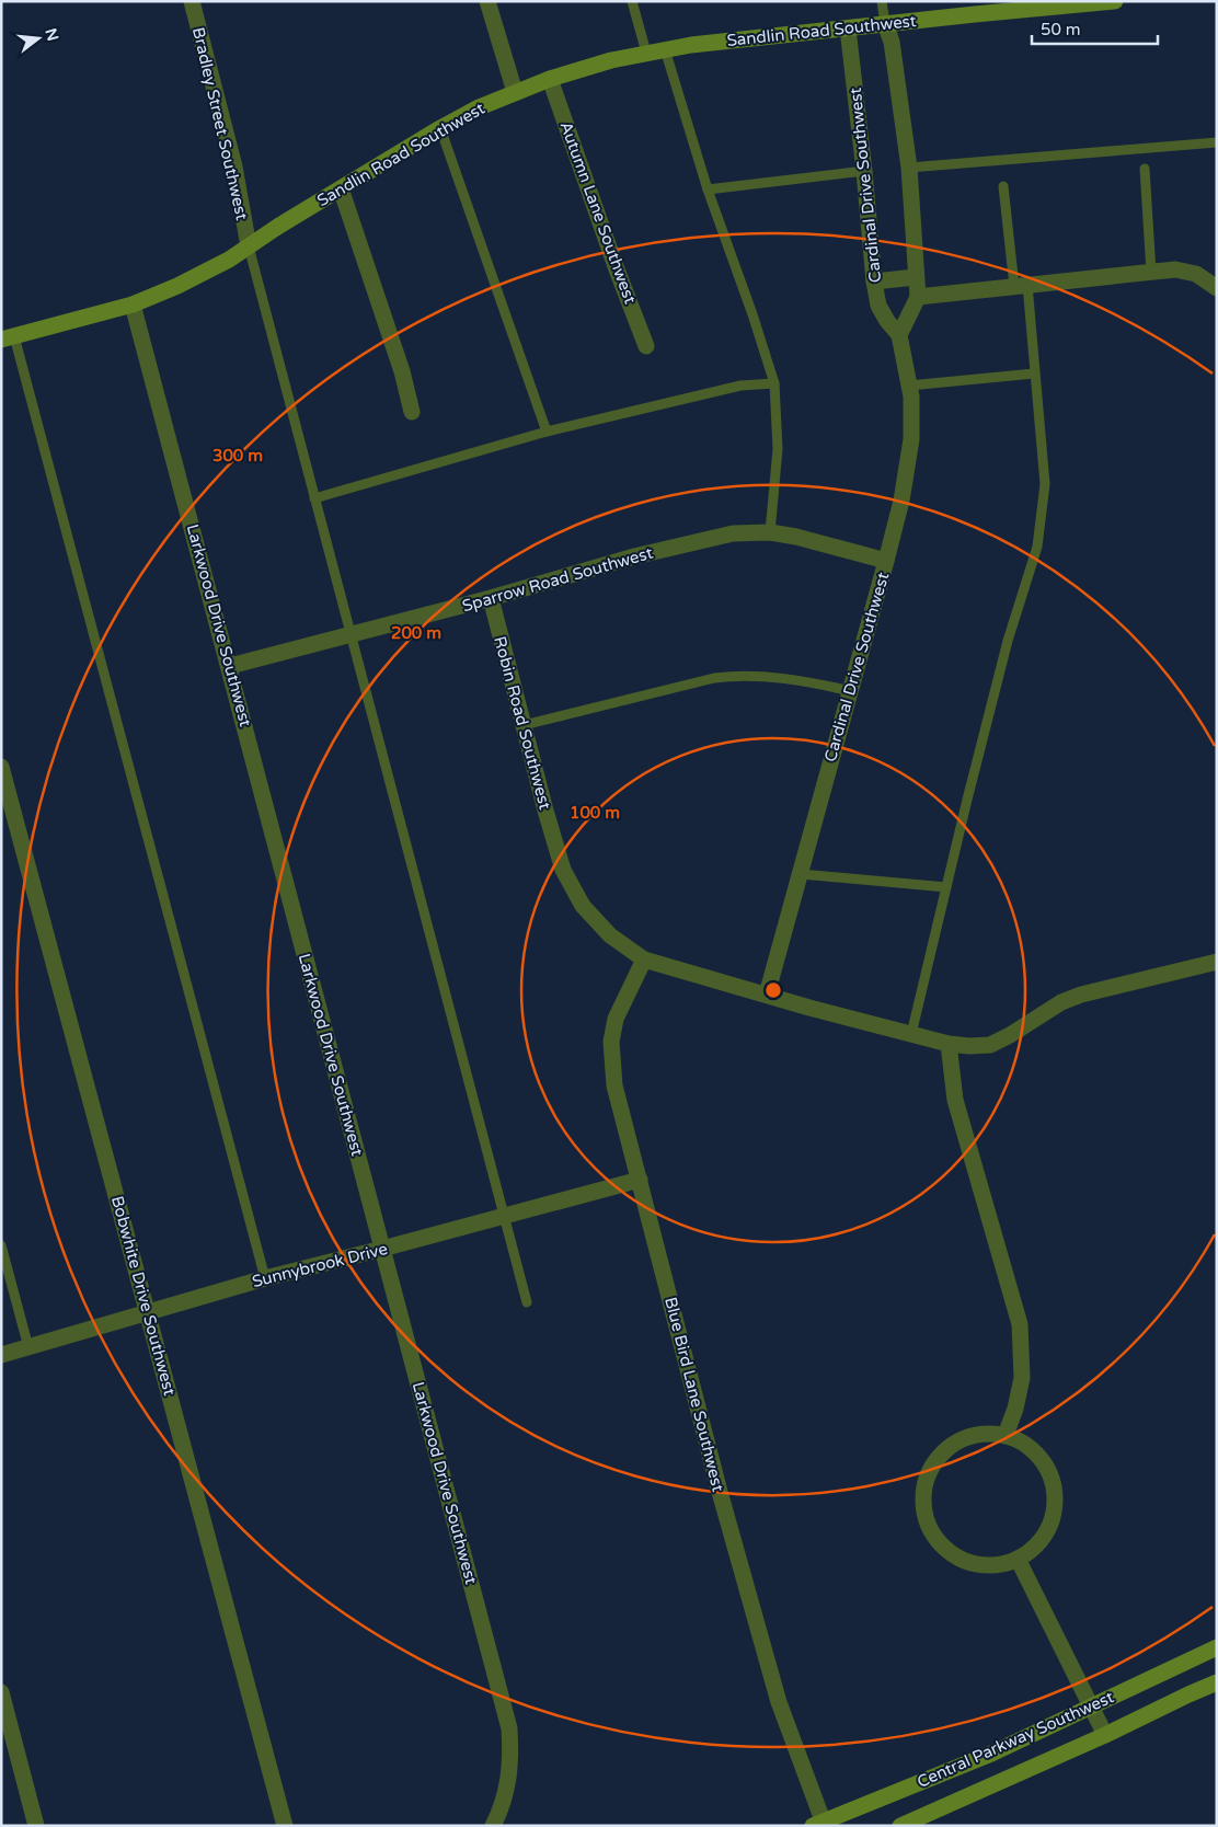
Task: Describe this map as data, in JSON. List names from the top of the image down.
{
  "streets": {
    "street": [
      "Sandlin Road Southwest",
      "Bradley Street Southwest",
      "Cardinal Drive Southwest",
      "Autumn Lane Southwest",
      "Sparrow Road Southwest",
      "Larkwood Drive Southwest",
      "Robin Road Southwest",
      "Sunnybrook Drive",
      "Bobwhite Drive Southwest",
      "Blue Bird Lane Southwest",
      "Central Parkway Southwest"
    ]
  },
  "crossings": [
    ["Sandlin Road Southwest", "Bradley Street Southwest"],
    ["Sandlin Road Southwest", "Cardinal Drive Southwest"],
    ["Sandlin Road Southwest", "Autumn Lane Southwest"],
    ["Sandlin Road Southwest", "Larkwood Drive Southwest"],
    ["Cardinal Drive Southwest", "Sparrow Road Southwest"],
    ["Cardinal Drive Southwest", "Robin Road Southwest"],
    ["Sparrow Road Southwest", "Larkwood Drive Southwest"],
    ["Sparrow Road Southwest", "Robin Road Southwest"],
    ["Larkwood Drive Southwest", "Sunnybrook Drive"],
    ["Robin Road Southwest", "Blue Bird Lane Southwest"],
    ["Sunnybrook Drive", "Bobwhite Drive Southwest"],
    ["Sunnybrook Drive", "Blue Bird Lane Southwest"],
    ["Blue Bird Lane Southwest", "Central Parkway Southwest"]
  ],
  "scale_bar": "50 m",
  "north": "right",
  "rings": ["300 m", "200 m", "100 m"]
}
